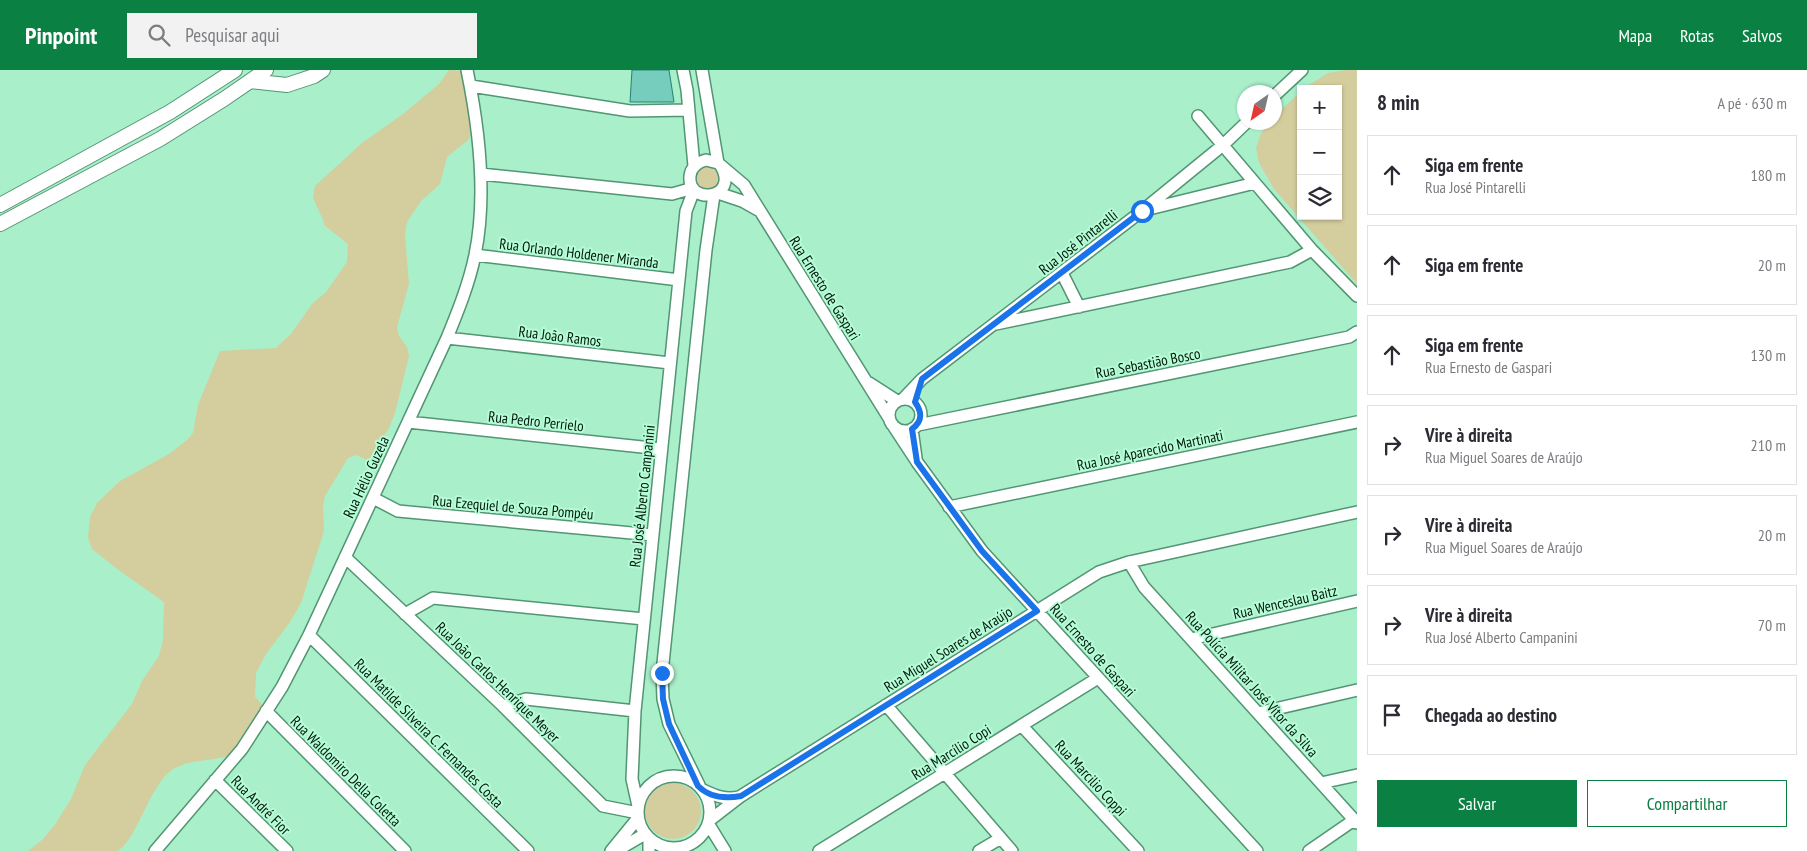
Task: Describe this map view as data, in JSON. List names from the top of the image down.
{
  "streets": {
    "street": [
      "Rua José Pintarelli",
      "Rua Orlando Holdener Miranda",
      "Rua Ernesto de Gaspari",
      "Rua João Ramos",
      "Rua Sebastião Bosco",
      "Rua Pedro Perrielo",
      "Rua José Aparecido Martinati",
      "Rua Hélio Guzela",
      "Rua José Alberto Campanini",
      "Rua Ezequiel de Souza Pompéu",
      "Rua Wenceslau Baitz",
      "Rua Miguel Soares de Araújo",
      "Rua João Carlos Henrique Meyer",
      "Rua Polícia Militar José Vítor da Silva",
      "Rua Matilde Silveira C. Fernandes Costa",
      "Rua Marcílio Copi",
      "Rua Waldomiro Della Coletta",
      "Rua Marcilio Coppi",
      "Rua André Fior"
    ]
  },
  "crossings": [
    ["Rua José Pintarelli", "Rua Ernesto de Gaspari"],
    ["Rua José Pintarelli", "Rua Sebastião Bosco"],
    ["Rua Orlando Holdener Miranda", "Rua Hélio Guzela"],
    ["Rua Orlando Holdener Miranda", "Rua José Alberto Campanini"],
    ["Rua Ernesto de Gaspari", "Rua Sebastião Bosco"],
    ["Rua Ernesto de Gaspari", "Rua José Aparecido Martinati"],
    ["Rua Ernesto de Gaspari", "Rua José Alberto Campanini"],
    ["Rua Ernesto de Gaspari", "Rua Miguel Soares de Araújo"],
    ["Rua Ernesto de Gaspari", "Rua Marcílio Copi"],
    ["Rua João Ramos", "Rua Hélio Guzela"],
    ["Rua João Ramos", "Rua José Alberto Campanini"],
    ["Rua Pedro Perrielo", "Rua Hélio Guzela"],
    ["Rua Pedro Perrielo", "Rua José Alberto Campanini"],
    ["Rua Hélio Guzela", "Rua Ezequiel de Souza Pompéu"],
    ["Rua Hélio Guzela", "Rua João Carlos Henrique Meyer"],
    ["Rua Hélio Guzela", "Rua Matilde Silveira C. Fernandes Costa"],
    ["Rua Hélio Guzela", "Rua Waldomiro Della Coletta"],
    ["Rua Hélio Guzela", "Rua André Fior"],
    ["Rua José Alberto Campanini", "Rua Ezequiel de Souza Pompéu"],
    ["Rua José Alberto Campanini", "Rua Miguel Soares de Araújo"],
    ["Rua José Alberto Campanini", "Rua João Carlos Henrique Meyer"],
    ["Rua Wenceslau Baitz", "Rua Polícia Militar José Vítor da Silva"],
    ["Rua Miguel Soares de Araújo", "Rua João Carlos Henrique Meyer"],
    ["Rua Miguel Soares de Araújo", "Rua Polícia Militar José Vítor da Silva"],
    ["Rua Marcílio Copi", "Rua Marcilio Coppi"]
  ],
  "north": "bottom left",
  "page": {
    "header": "Pinpoint",
    "search": "Pesquisar aqui",
    "nav": ["Mapa", "Rotas", "Salvos"],
    "heading": ["8 min", "A pé · 630 m"],
    "map_buttons": ["+", "−"],
    "list": [
      ["Siga em frente", "Rua José Pintarelli", "180 m"],
      ["Siga em frente", "20 m"],
      ["Siga em frente", "Rua Ernesto de Gaspari", "130 m"],
      ["Vire à direita", "Rua Miguel Soares de Araújo", "210 m"],
      ["Vire à direita", "Rua Miguel Soares de Araújo", "20 m"],
      ["Vire à direita", "Rua José Alberto Campanini", "70 m"],
      "Chegada ao destino"
    ],
    "buttons": ["Salvar", "Compartilhar"]
  }
}
